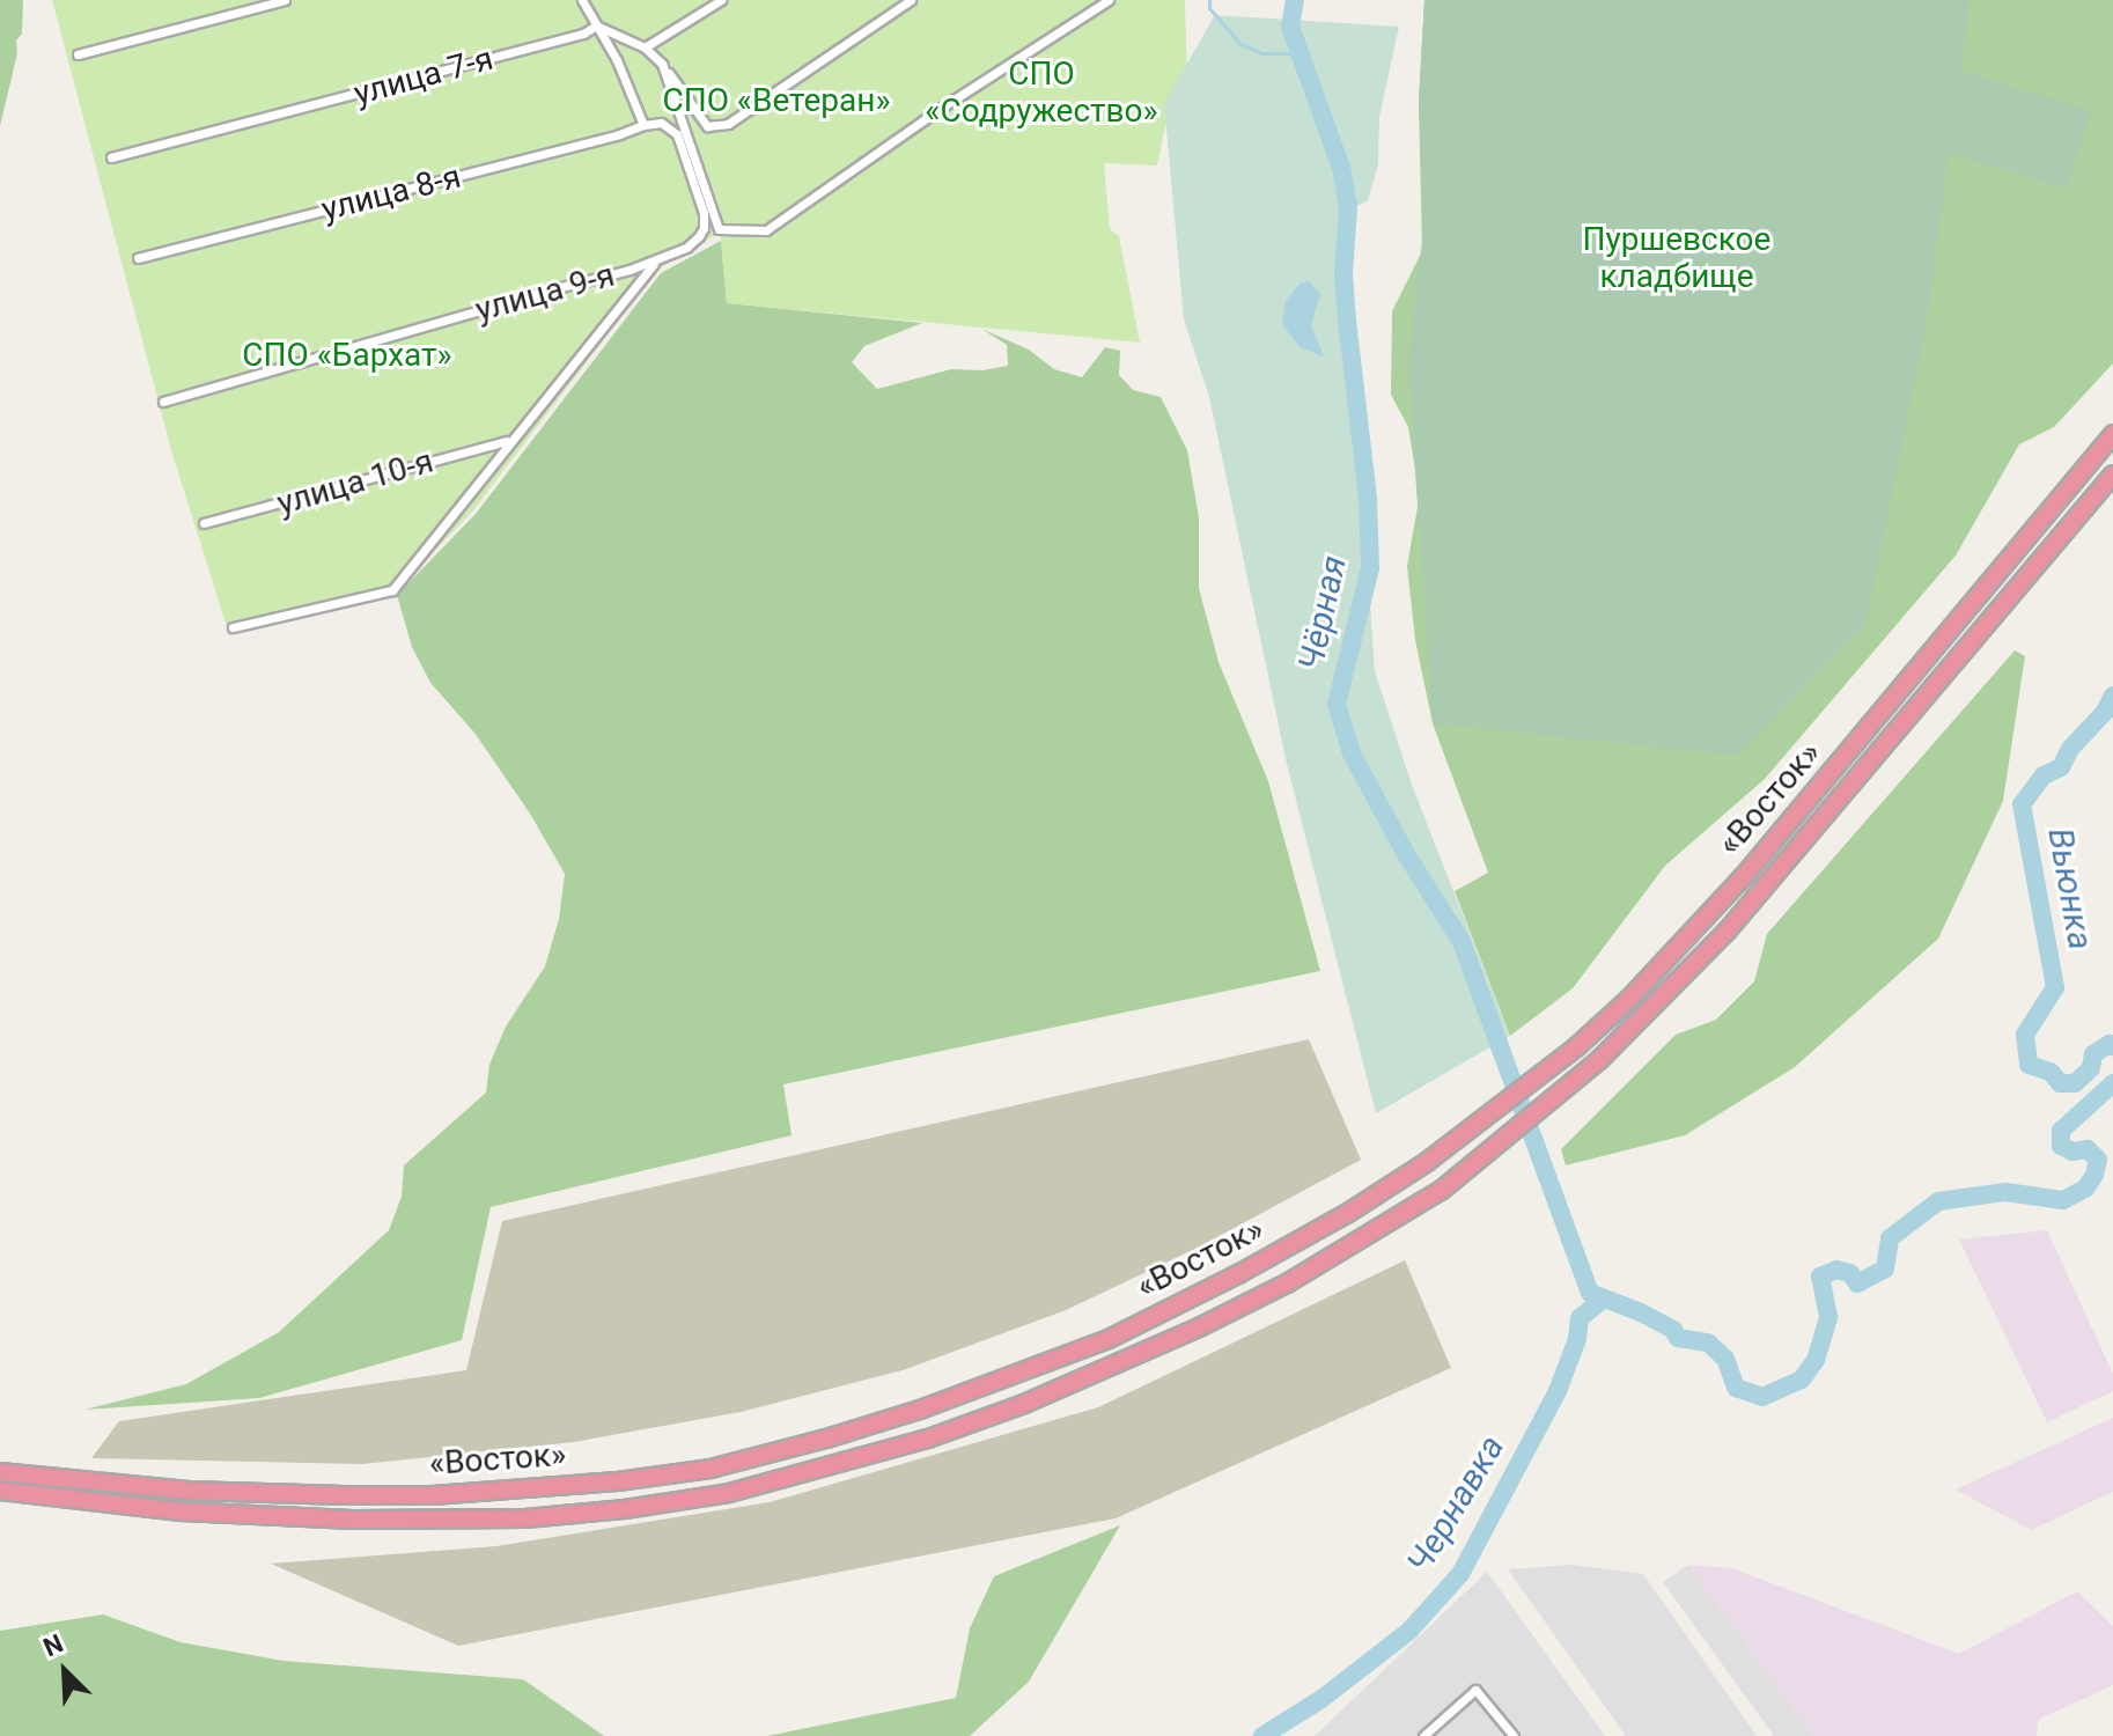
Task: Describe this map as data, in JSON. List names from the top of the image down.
{
  "streets": {
    "highway": ["«Восток»"],
    "street": [
      "улица 7-я",
      "улица 8-я",
      "улица 9-я",
      "улица 10-я"
    ]
  },
  "crossings": [
    ["улица 8-я", "улица 9-я"]
  ],
  "water": ["Чёрная", "Вьюнка", "Чернавка"],
  "parks": [
    "СПО «Содружество»",
    "СПО «Ветеран»",
    "Пуршевское кладбище",
    "СПО «Бархат»"
  ],
  "north": "top left"
}
